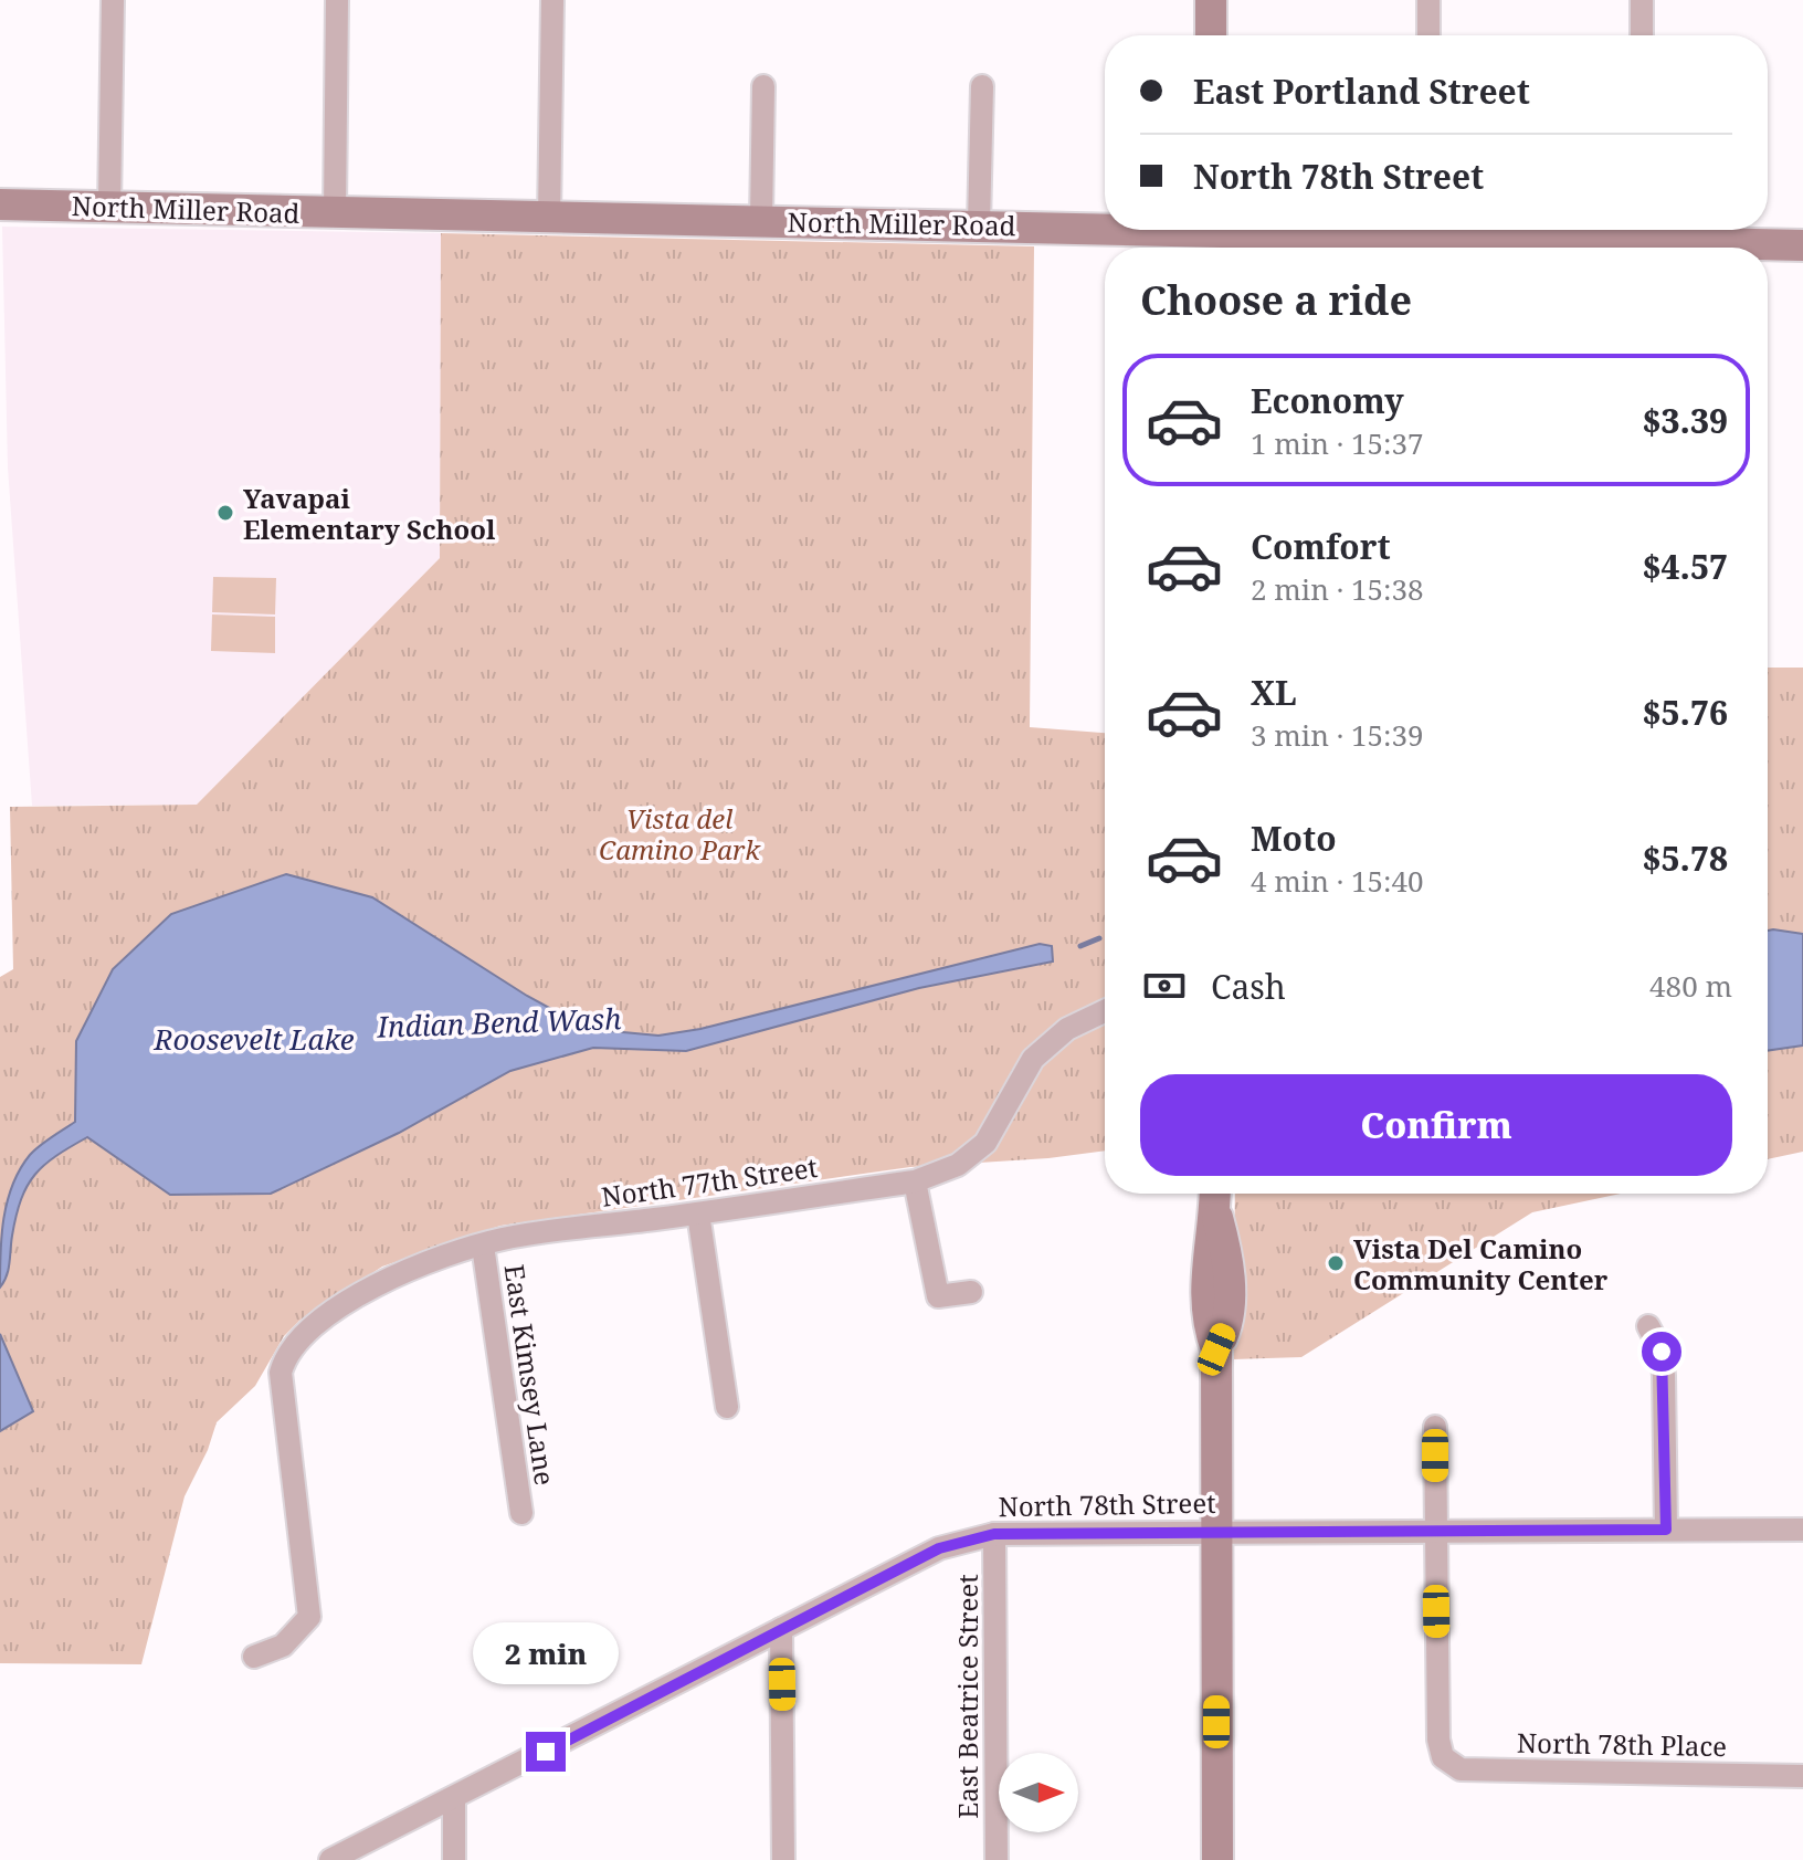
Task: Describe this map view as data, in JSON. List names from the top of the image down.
{
  "streets": {
    "street": [
      "North Miller Road",
      "North 77th Street",
      "East Kimsey Lane",
      "North 78th Street",
      "East Beatrice Street",
      "North 78th Place"
    ]
  },
  "crossings": [
    ["North 77th Street", "East Kimsey Lane"],
    ["North 78th Street", "East Beatrice Street"],
    ["North 78th Street", "North 78th Place"]
  ],
  "water": ["Indian Bend Wash", "Roosevelt Lake"],
  "parks": ["Vista del Camino Park"],
  "places": ["Yavapai Elementary School", "Vista Del Camino Community Center"],
  "north": "right",
  "page": {
    "banner": ["East Portland Street", "North 78th Street"],
    "heading": "Choose a ride",
    "list": [
      {
        "name": "Economy",
        "note": "1 min · 15:37",
        "value": "$3.39"
      },
      {
        "name": "Comfort",
        "note": "2 min · 15:38",
        "value": "$4.57"
      },
      {
        "name": "XL",
        "note": "3 min · 15:39",
        "value": "$5.76"
      },
      {
        "name": "Moto",
        "note": "4 min · 15:40",
        "value": "$5.78"
      }
    ],
    "pay": ["Cash", "480 m"],
    "buttons": "Confirm",
    "bubble": "2 min"
  }
}
